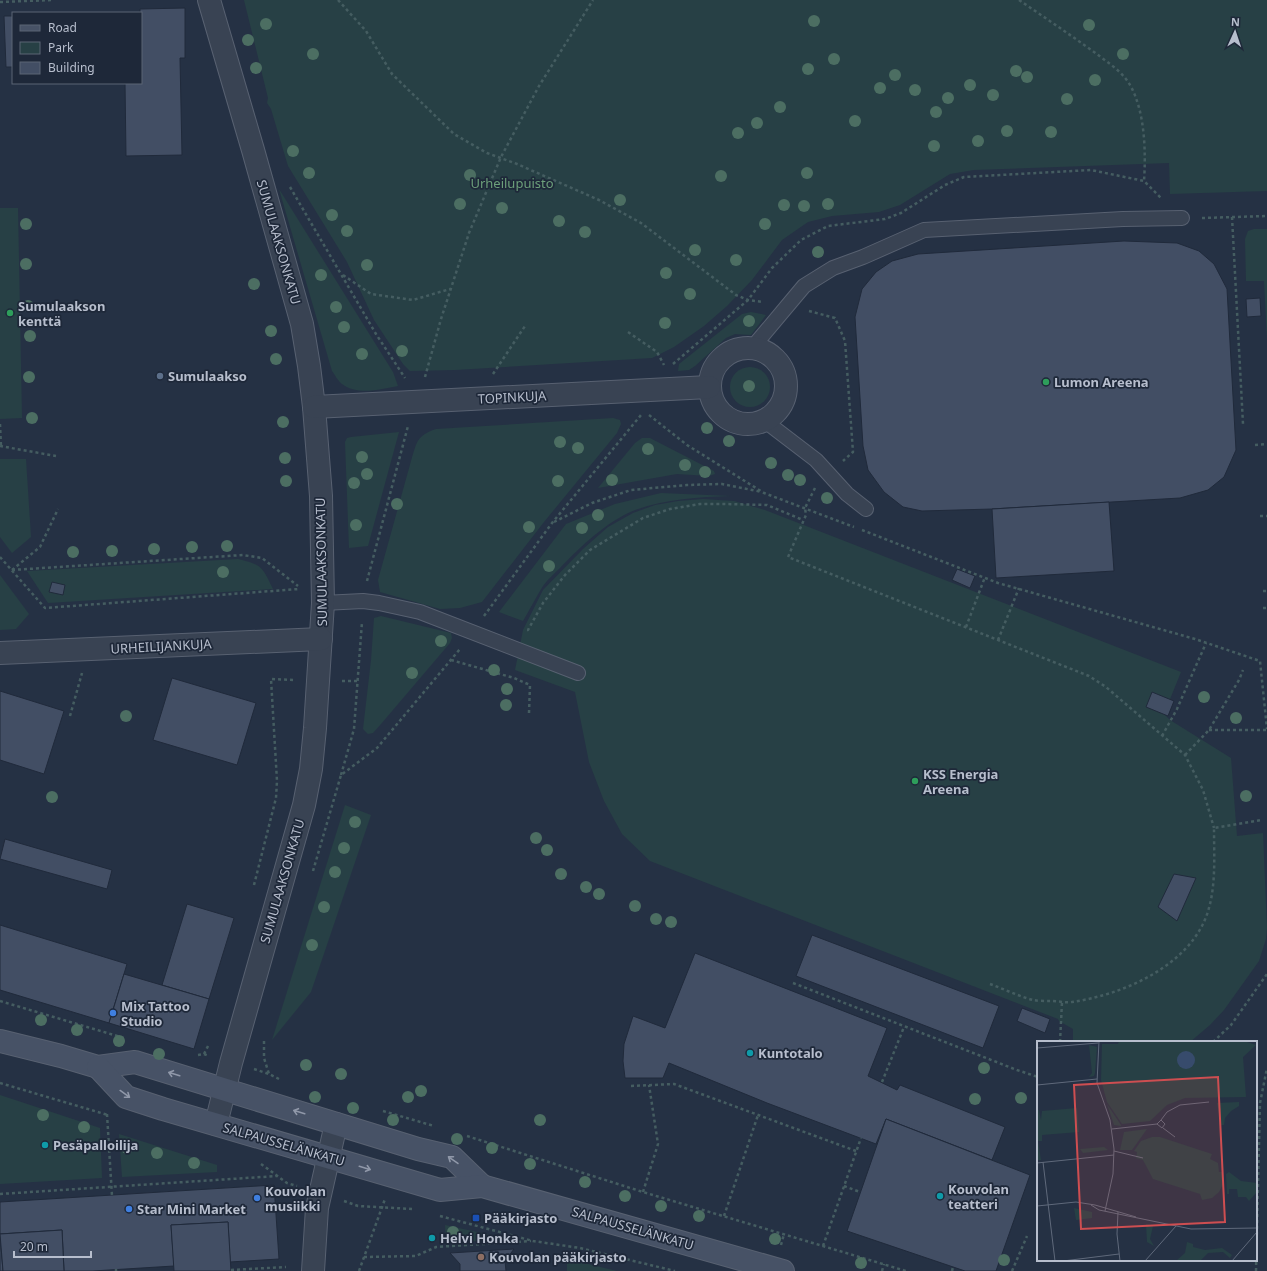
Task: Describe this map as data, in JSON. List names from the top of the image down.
{
  "streets": {
    "main road": ["SALPAUSSELÄNKATU"],
    "street": ["SUMULAAKSONKATU", "TOPINKUJA", "URHEILIJANKUJA"]
  },
  "crossings": [
    ["SUMULAAKSONKATU", "TOPINKUJA"],
    ["SUMULAAKSONKATU", "URHEILIJANKUJA"],
    ["SUMULAAKSONKATU", "SALPAUSSELÄNKATU"]
  ],
  "parks": ["Urheilupuisto"],
  "places": {
    "other": [
      "Sumulaakson kenttä",
      "Sumulaakso",
      "Lumon Areena",
      "KSS Energia Areena",
      "Mix Tattoo Studio",
      "Kuntotalo",
      "Pesäpalloilija",
      "Kouvolan teatteri",
      "Kouvolan musiikki",
      "Star Mini Market",
      "Helvi Honka",
      "Kouvolan pääkirjasto"
    ],
    "transit": ["Pääkirjasto"]
  },
  "legend": ["Road", "Park", "Building"],
  "scale_bar": "20 m",
  "north": "top"
}
